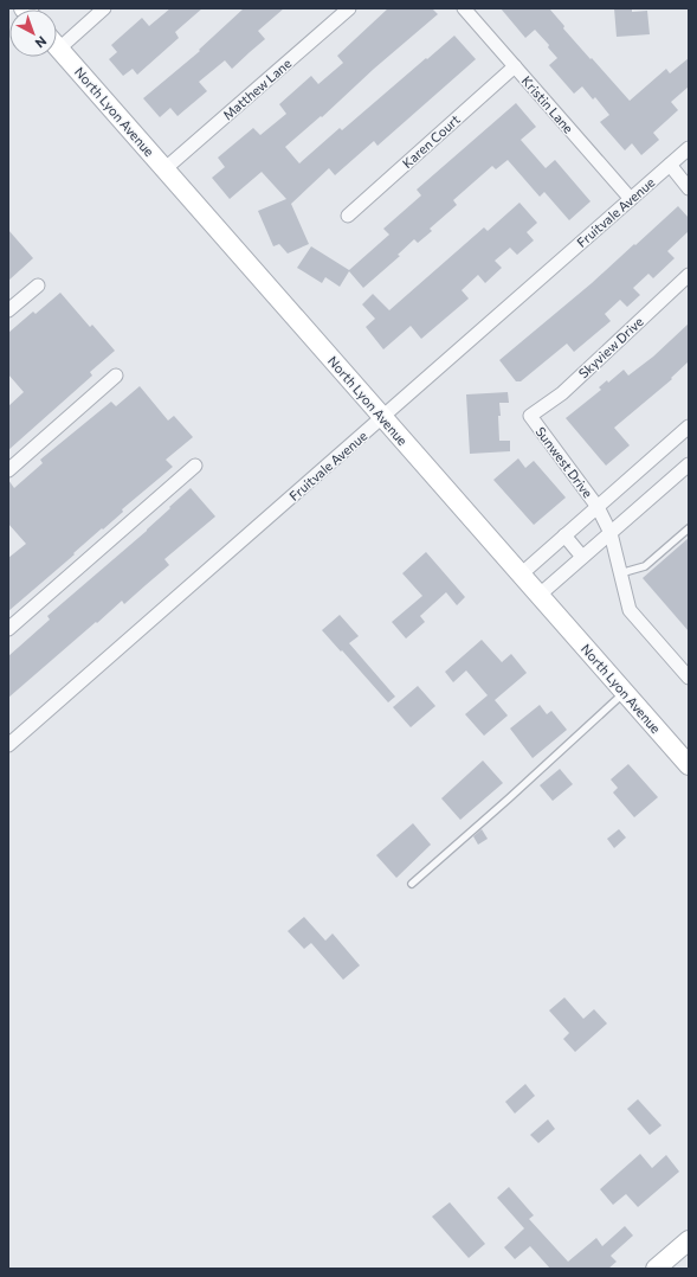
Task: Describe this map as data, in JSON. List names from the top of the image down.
{
  "streets": {
    "street": [
      "Matthew Lane",
      "Kristin Lane",
      "North Lyon Avenue",
      "Karen Court",
      "Fruitvale Avenue",
      "Skyview Drive",
      "Sunwest Drive"
    ]
  },
  "crossings": [
    ["Matthew Lane", "North Lyon Avenue"],
    ["Kristin Lane", "Karen Court"],
    ["Kristin Lane", "Fruitvale Avenue"],
    ["North Lyon Avenue", "Fruitvale Avenue"],
    ["North Lyon Avenue", "Sunwest Drive"],
    ["Skyview Drive", "Sunwest Drive"]
  ],
  "north": "bottom right"
}
